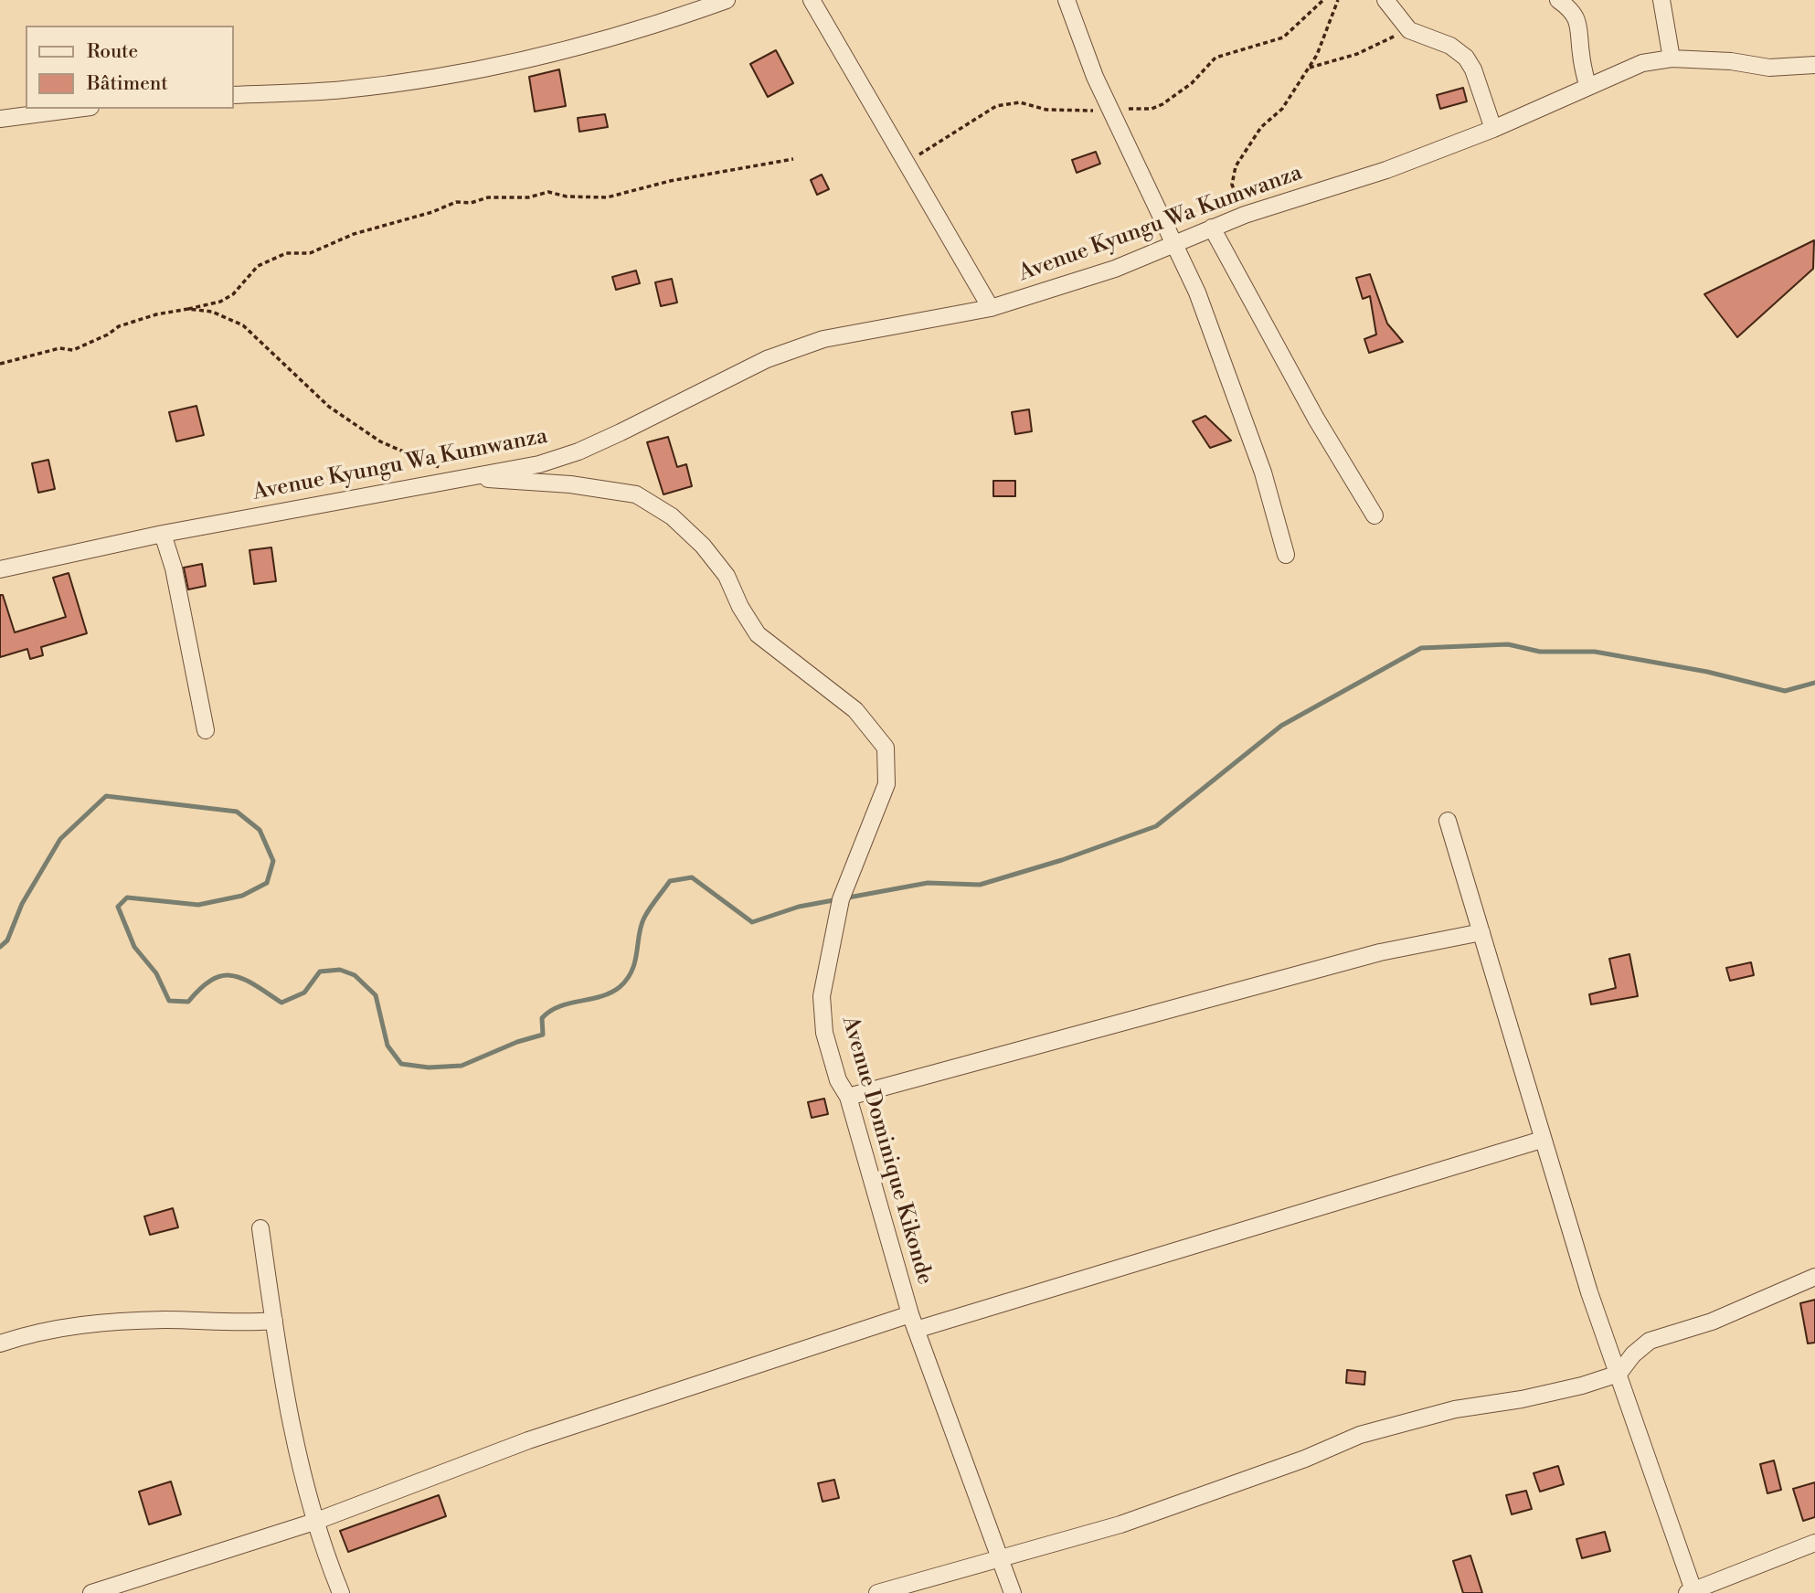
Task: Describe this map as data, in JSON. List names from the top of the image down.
{
  "streets": {
    "street": ["Avenue Kyungu Wa Kumwanza", "Avenue Dominique Kikonde"]
  },
  "crossings": [
    ["Avenue Kyungu Wa Kumwanza", "Avenue Dominique Kikonde"]
  ],
  "legend": ["Route", "Bâtiment"]
}
